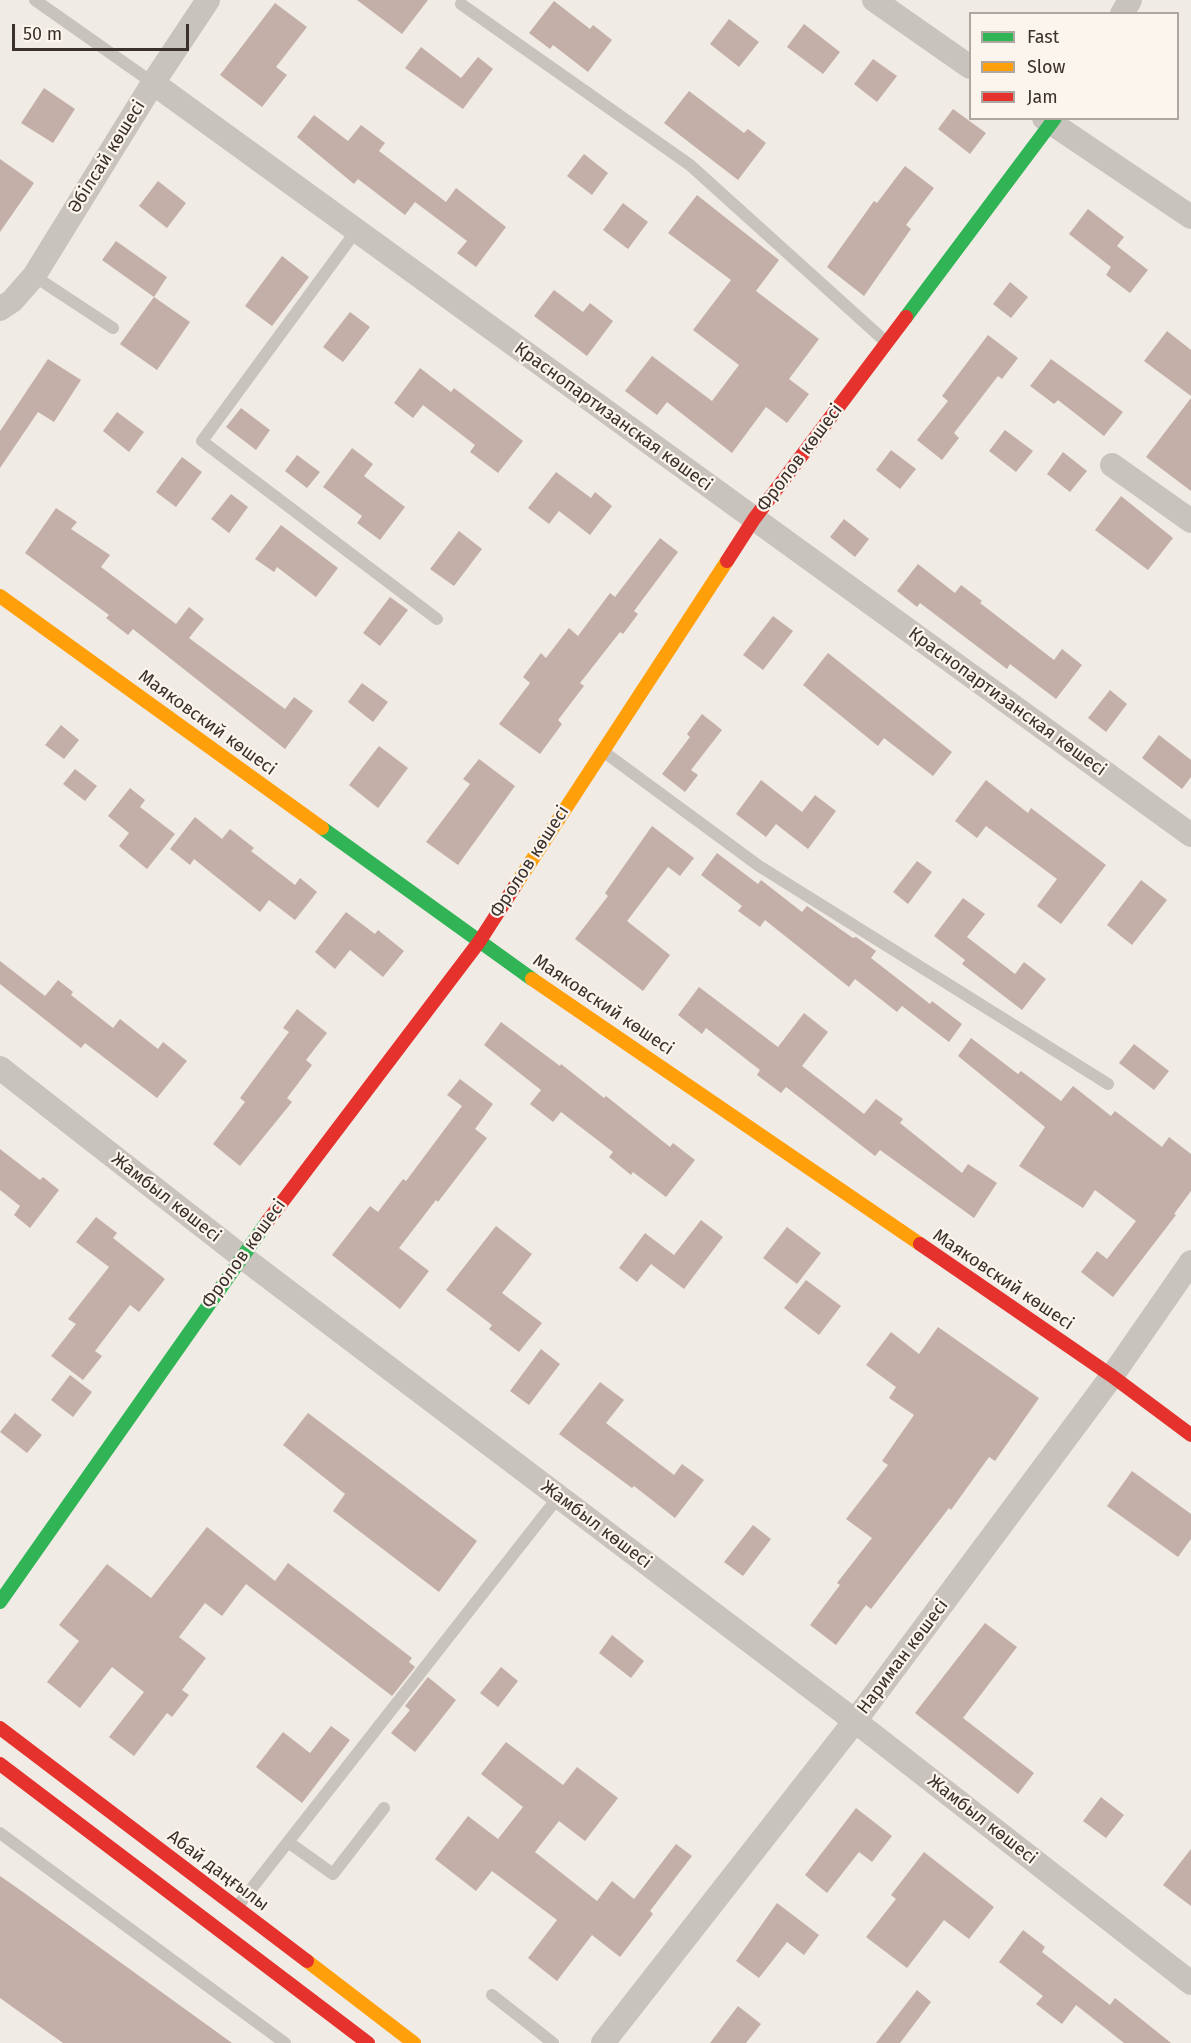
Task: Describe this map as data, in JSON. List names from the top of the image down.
{
  "streets": {
    "main road": ["Фролов көшесі", "Маяковский көшесі", "Абай даңғылы"],
    "street": [
      "Әбілсай көшесі",
      "Краснопартизанская көшесі",
      "Жамбыл көшесі",
      "Нариман көшесі"
    ]
  },
  "crossings": [
    ["Әбілсай көшесі", "Краснопартизанская көшесі"],
    ["Краснопартизанская көшесі", "Фролов көшесі"],
    ["Фролов көшесі", "Маяковский көшесі"],
    ["Фролов көшесі", "Жамбыл көшесі"],
    ["Маяковский көшесі", "Нариман көшесі"],
    ["Жамбыл көшесі", "Нариман көшесі"]
  ],
  "legend": ["Fast", "Slow", "Jam"],
  "scale_bar": "50 m"
}
